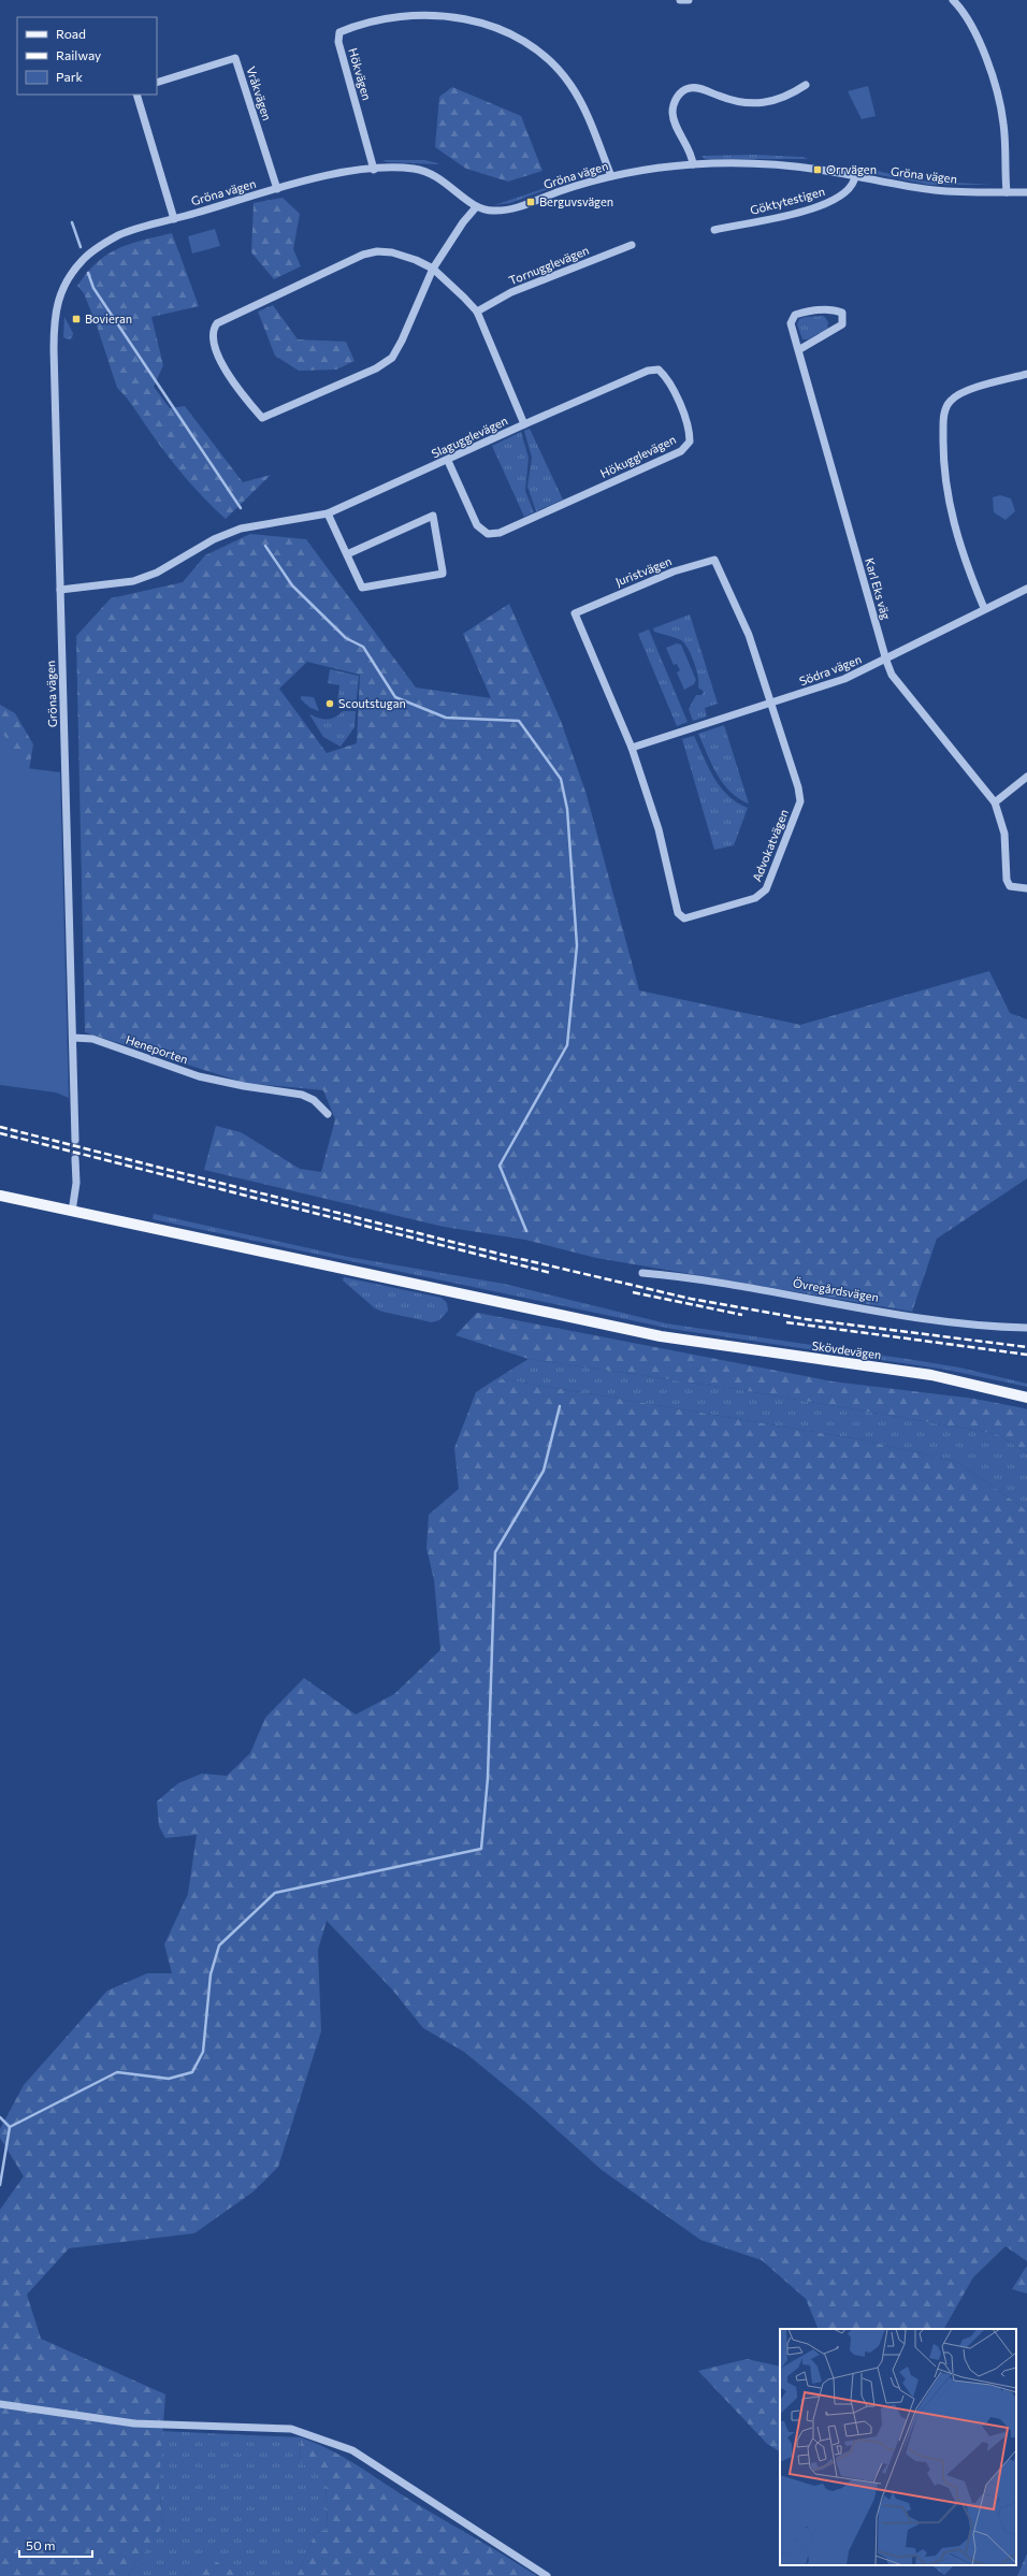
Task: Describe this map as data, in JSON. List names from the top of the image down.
{
  "streets": {
    "main road": ["Skövdevägen"],
    "street": [
      "Hökvägen",
      "Vråkvägen",
      "Gröna vägen",
      "Göktytestigen",
      "Tornugglevägen",
      "Slagugglevägen",
      "Hökugglevägen",
      "Juristvägen",
      "Karl Eks väg",
      "Södra vägen",
      "Advokatvägen",
      "Heneporten",
      "Övregårdsvägen"
    ]
  },
  "crossings": [
    ["Hökvägen", "Gröna vägen"],
    ["Vråkvägen", "Gröna vägen"],
    ["Gröna vägen", "Göktytestigen"],
    ["Gröna vägen", "Slagugglevägen"],
    ["Gröna vägen", "Heneporten"],
    ["Tornugglevägen", "Slagugglevägen"],
    ["Slagugglevägen", "Hökugglevägen"],
    ["Juristvägen", "Södra vägen"],
    ["Juristvägen", "Advokatvägen"],
    ["Karl Eks väg", "Södra vägen"],
    ["Södra vägen", "Advokatvägen"]
  ],
  "places": {
    "transit": ["Orrvägen", "Berguvsvägen", "Bovieran"],
    "other": ["Scoutstugan"]
  },
  "legend": ["Road", "Railway", "Park"],
  "scale_bar": "50 m"
}
